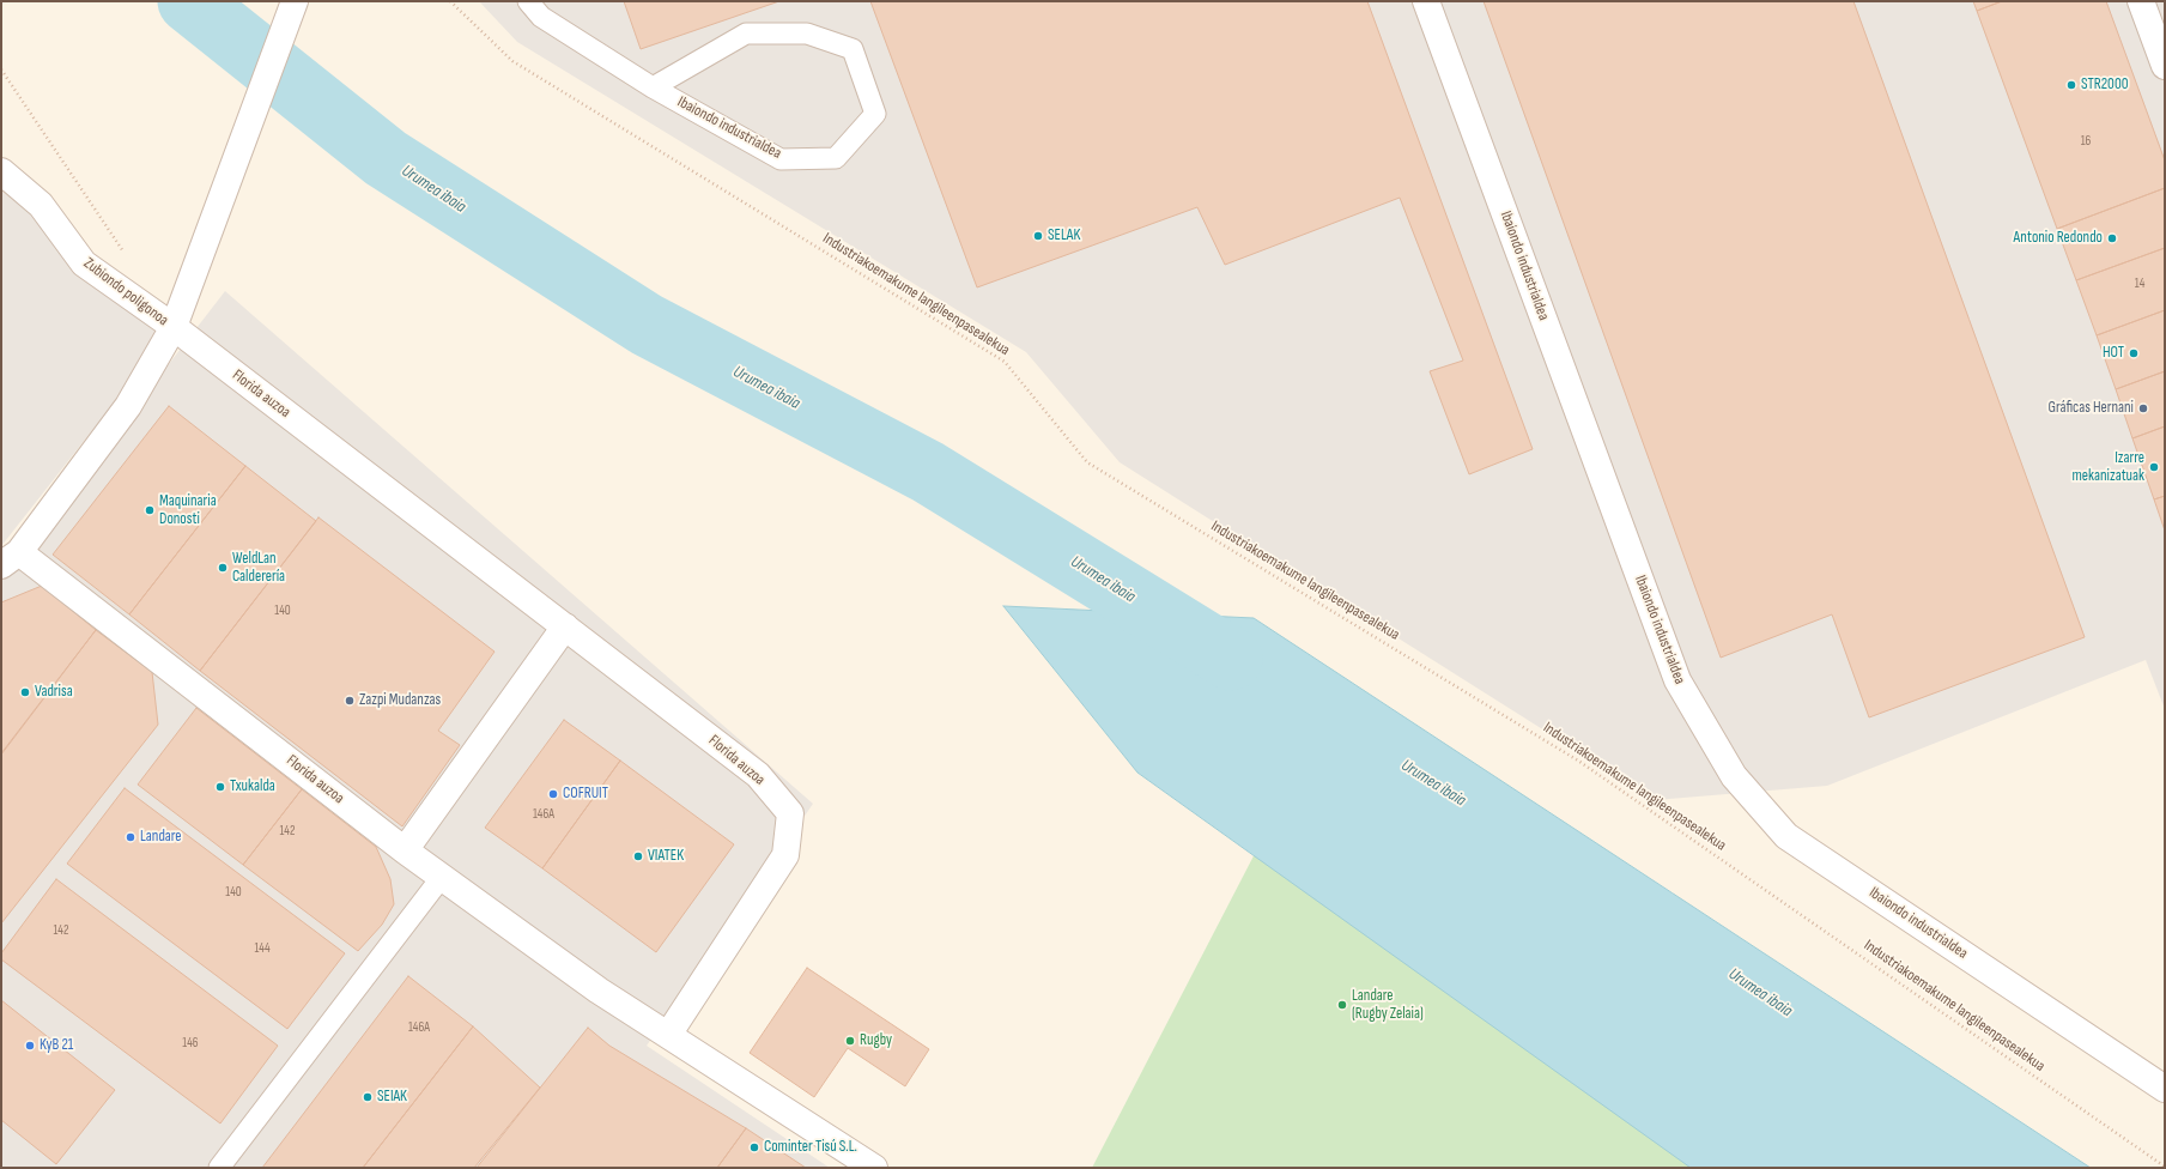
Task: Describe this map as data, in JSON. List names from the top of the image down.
{
  "streets": {
    "street": ["Ibaiondo industrialdea", "Zubiondo poligonoa", "Florida auzoa"],
    "path": ["Industriakoemakume langileenpasealekua"]
  },
  "crossings": [
    ["Zubiondo poligonoa", "Florida auzoa"]
  ],
  "water": ["Urumea ibaia"],
  "places": [
    "STR2000",
    "SELAK",
    "Antonio Redondo",
    "HOT",
    "Gráficas Hernani",
    "Izarre mekanizatuak",
    "Maquinaria Donosti",
    "WeldLan Calderería",
    "Vadrisa",
    "Zazpi Mudanzas",
    "Txukalda",
    "COFRUIT",
    "Landare",
    "VIATEK",
    "Landare (Rugby Zelaia)",
    "Rugby",
    "KyB 21",
    "SEIAK",
    "Cominter Tisú S.L."
  ],
  "house_numbers": [
    "16",
    "14",
    "140",
    "146A",
    "142",
    "140",
    "142",
    "144",
    "146A",
    "146"
  ]
}
